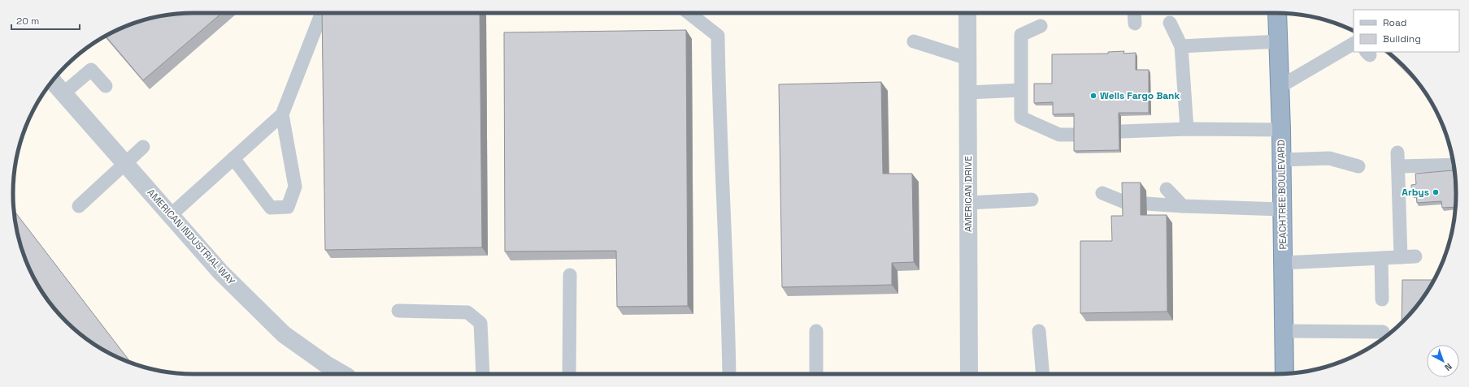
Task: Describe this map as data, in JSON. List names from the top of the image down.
{
  "streets": {
    "highway": ["PEACHTREE BOULEVARD"],
    "street": ["AMERICAN DRIVE", "AMERICAN INDUSTRIAL WAY"]
  },
  "places": ["Wells Fargo Bank", "Arbys"],
  "legend": ["Road", "Building"],
  "scale_bar": "20 m",
  "north": "bottom right"
}
